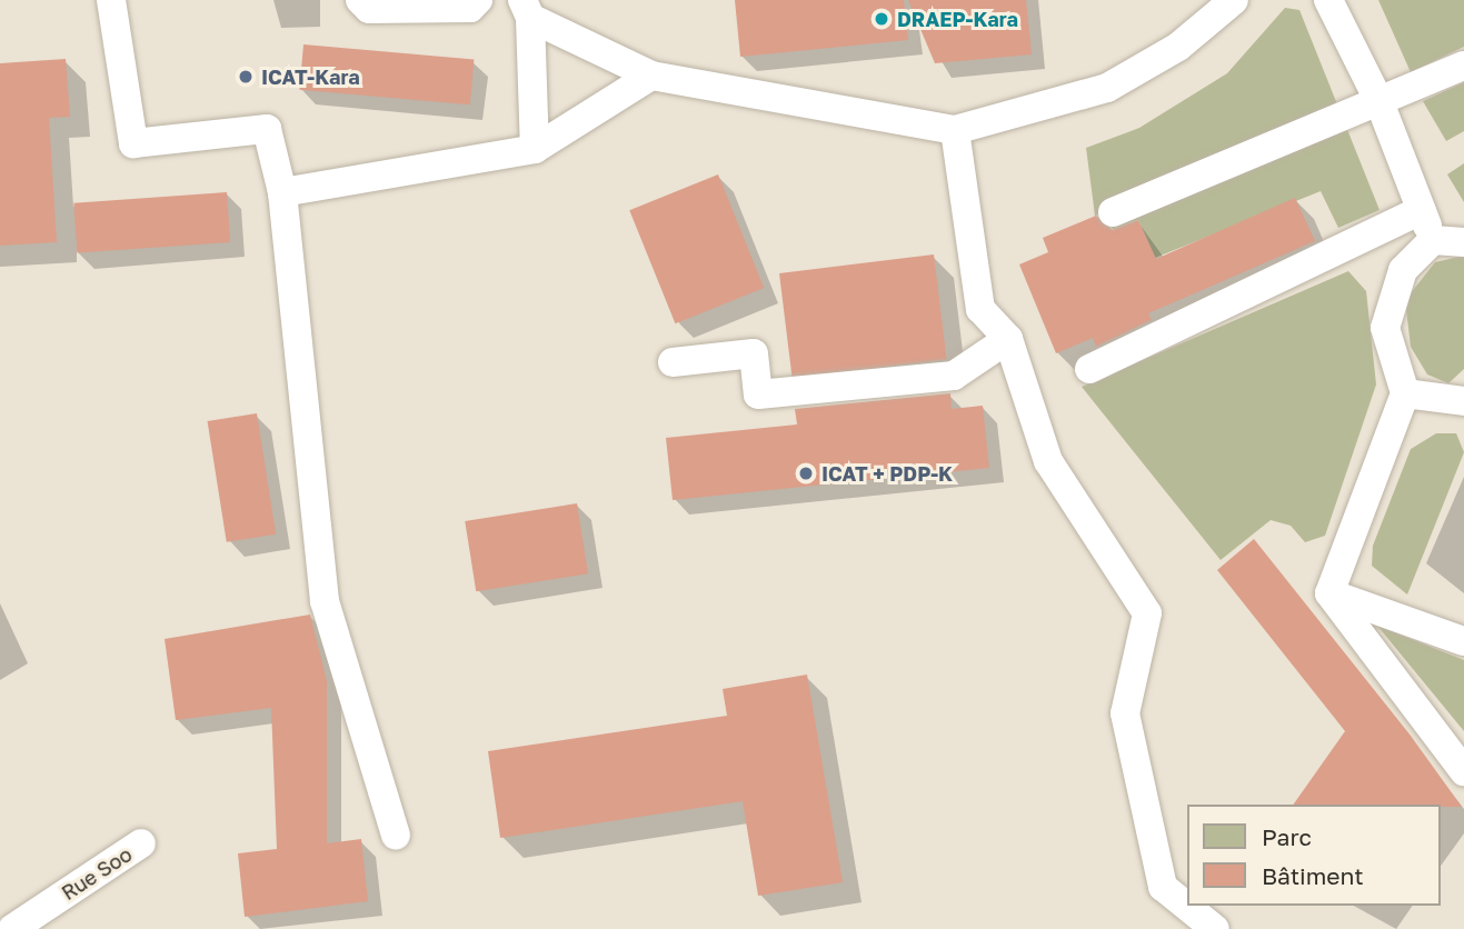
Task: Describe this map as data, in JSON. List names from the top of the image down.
{
  "streets": {
    "lane": ["Rue Soo"]
  },
  "places": ["DRAEP-Kara", "ICAT-Kara", "ICAT + PDP-K"],
  "legend": ["Parc", "Bâtiment"]
}
